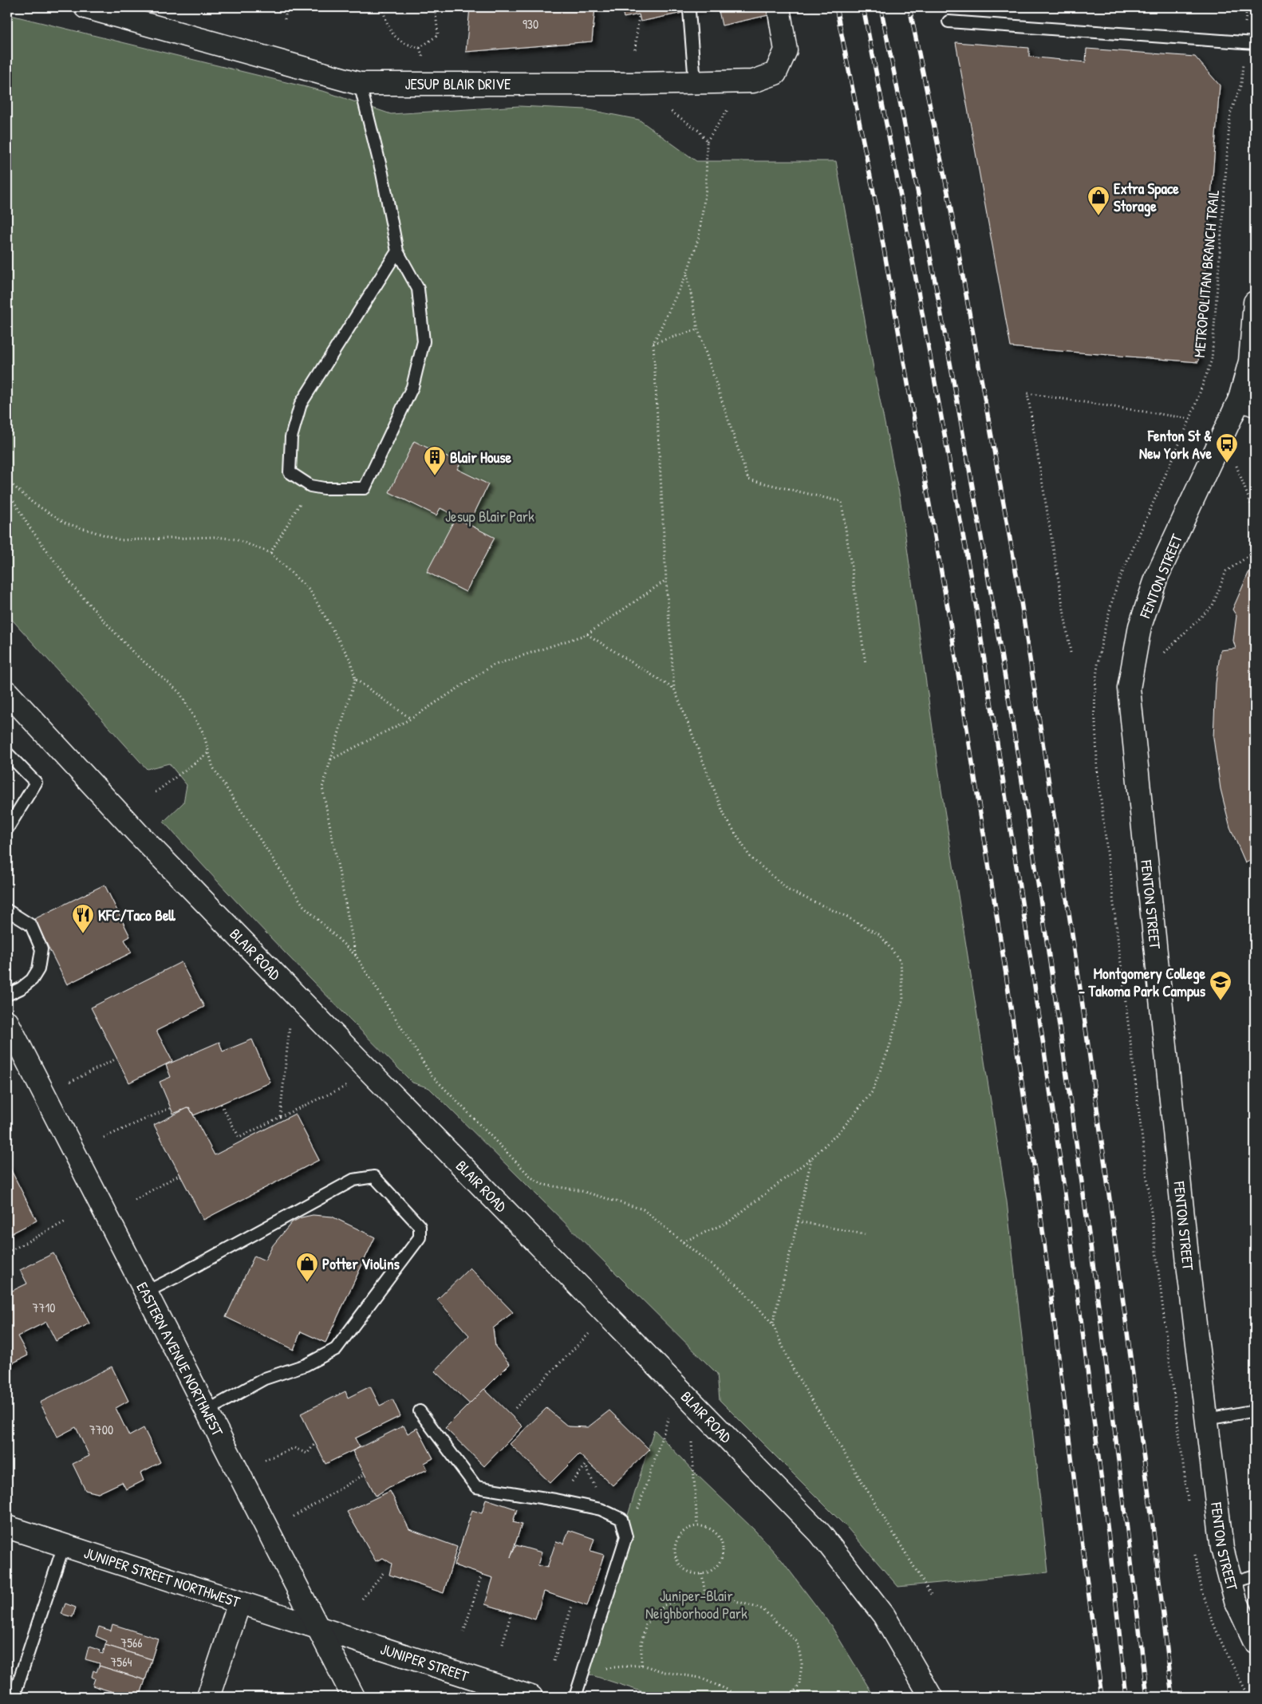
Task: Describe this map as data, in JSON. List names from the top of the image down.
{
  "streets": {
    "street": [
      "JESUP BLAIR DRIVE",
      "FENTON STREET",
      "BLAIR ROAD",
      "EASTERN AVENUE NORTHWEST",
      "JUNIPER STREET NORTHWEST",
      "JUNIPER STREET"
    ],
    "path": ["METROPOLITAN BRANCH TRAIL"]
  },
  "crossings": [
    ["EASTERN AVENUE NORTHWEST", "JUNIPER STREET NORTHWEST"],
    ["EASTERN AVENUE NORTHWEST", "JUNIPER STREET"],
    ["JUNIPER STREET NORTHWEST", "JUNIPER STREET"]
  ],
  "parks": ["Jesup Blair Park", "Juniper-Blair Neighborhood Park"],
  "places": {
    "shop": ["Extra Space Storage", "Potter Violins"],
    "bus stop": ["Fenton St & New York Ave"],
    "building": ["Blair House"],
    "restaurant": ["KFC/Taco Bell"],
    "school or university": ["Montgomery College - Takoma Park Campus"]
  },
  "house_numbers": [
    "930",
    "7710",
    "7700",
    "7566",
    "7564"
  ]
}
